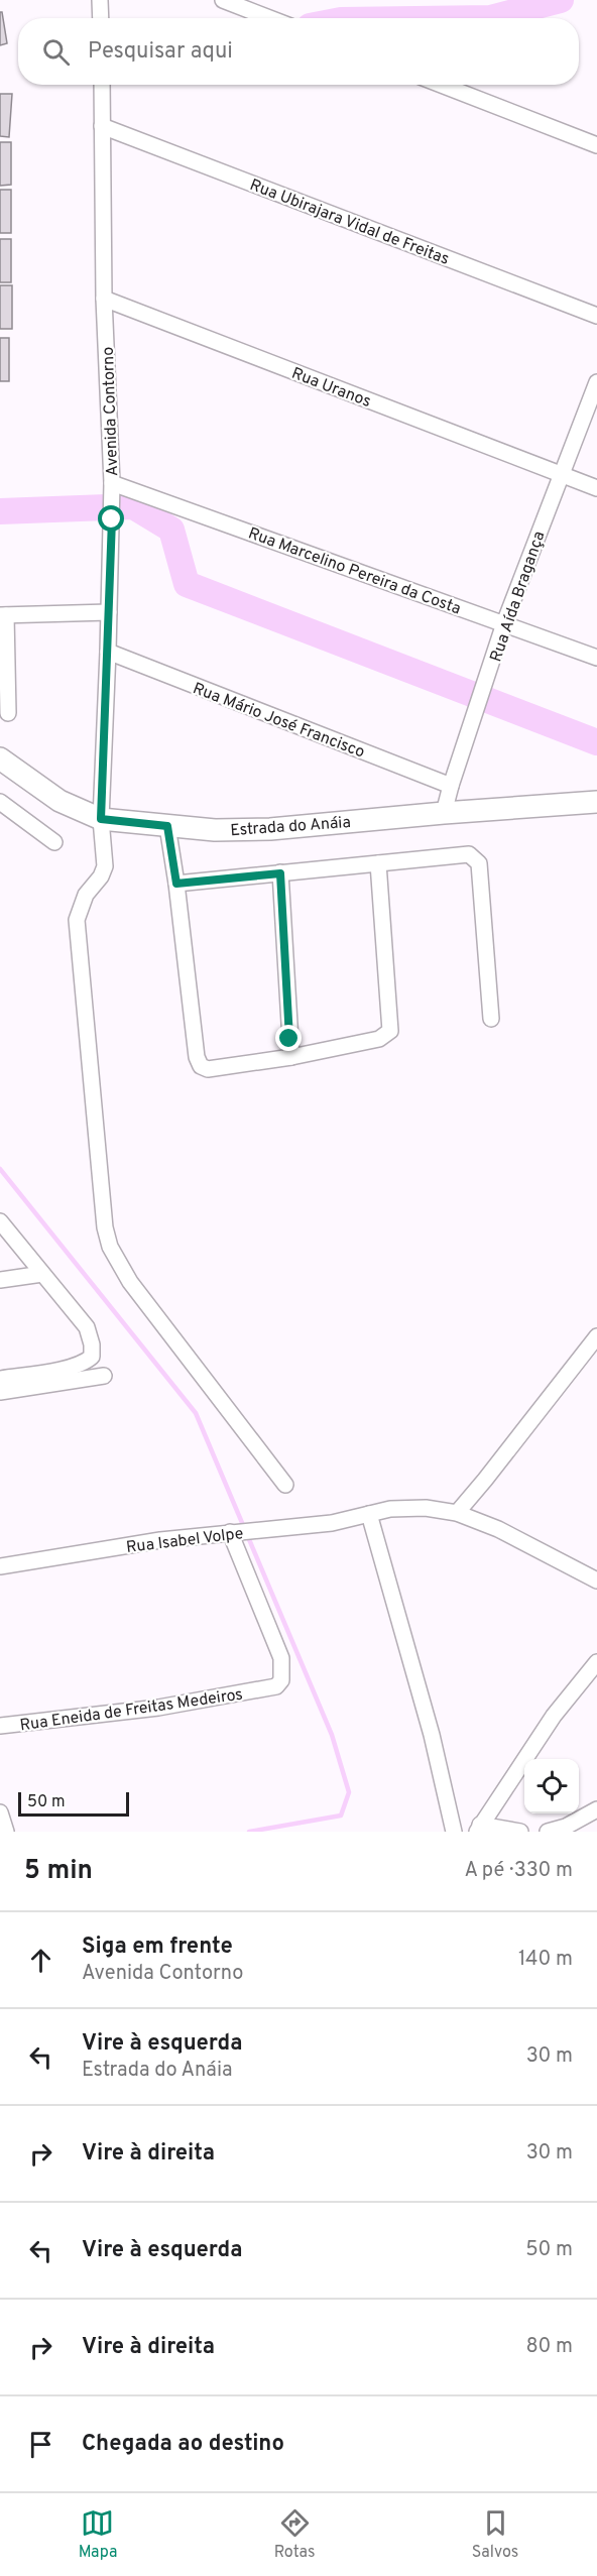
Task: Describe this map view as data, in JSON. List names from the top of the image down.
{
  "streets": {
    "street": [
      "Rua Ubirajara Vidal de Freitas",
      "Rua Uranos",
      "Avenida Contorno",
      "Rua Marcelino Pereira da Costa",
      "Rua Aída Bragança",
      "Rua Mário José Francisco",
      "Estrada do Anáia",
      "Rua Isabel Volpe",
      "Rua Eneida de Freitas Medeiros"
    ]
  },
  "crossings": [
    ["Rua Ubirajara Vidal de Freitas", "Avenida Contorno"],
    ["Rua Uranos", "Avenida Contorno"],
    ["Rua Uranos", "Rua Aída Bragança"],
    ["Avenida Contorno", "Rua Marcelino Pereira da Costa"],
    ["Avenida Contorno", "Rua Mário José Francisco"],
    ["Avenida Contorno", "Estrada do Anáia"],
    ["Rua Marcelino Pereira da Costa", "Rua Aída Bragança"],
    ["Rua Aída Bragança", "Rua Mário José Francisco"],
    ["Rua Aída Bragança", "Estrada do Anáia"],
    ["Rua Isabel Volpe", "Rua Eneida de Freitas Medeiros"]
  ],
  "scale_bar": "50 m",
  "page": {
    "search": "Pesquisar aqui",
    "scale": "50 m",
    "heading": ["5 min", "A pé · 330 m"],
    "list": [
      ["Siga em frente", "Avenida Contorno", "140 m"],
      ["Vire à esquerda", "Estrada do Anáia", "30 m"],
      ["Vire à direita", "30 m"],
      ["Vire à esquerda", "50 m"],
      ["Vire à direita", "80 m"],
      "Chegada ao destino"
    ],
    "nav": ["Mapa", "Rotas", "Salvos"]
  }
}
